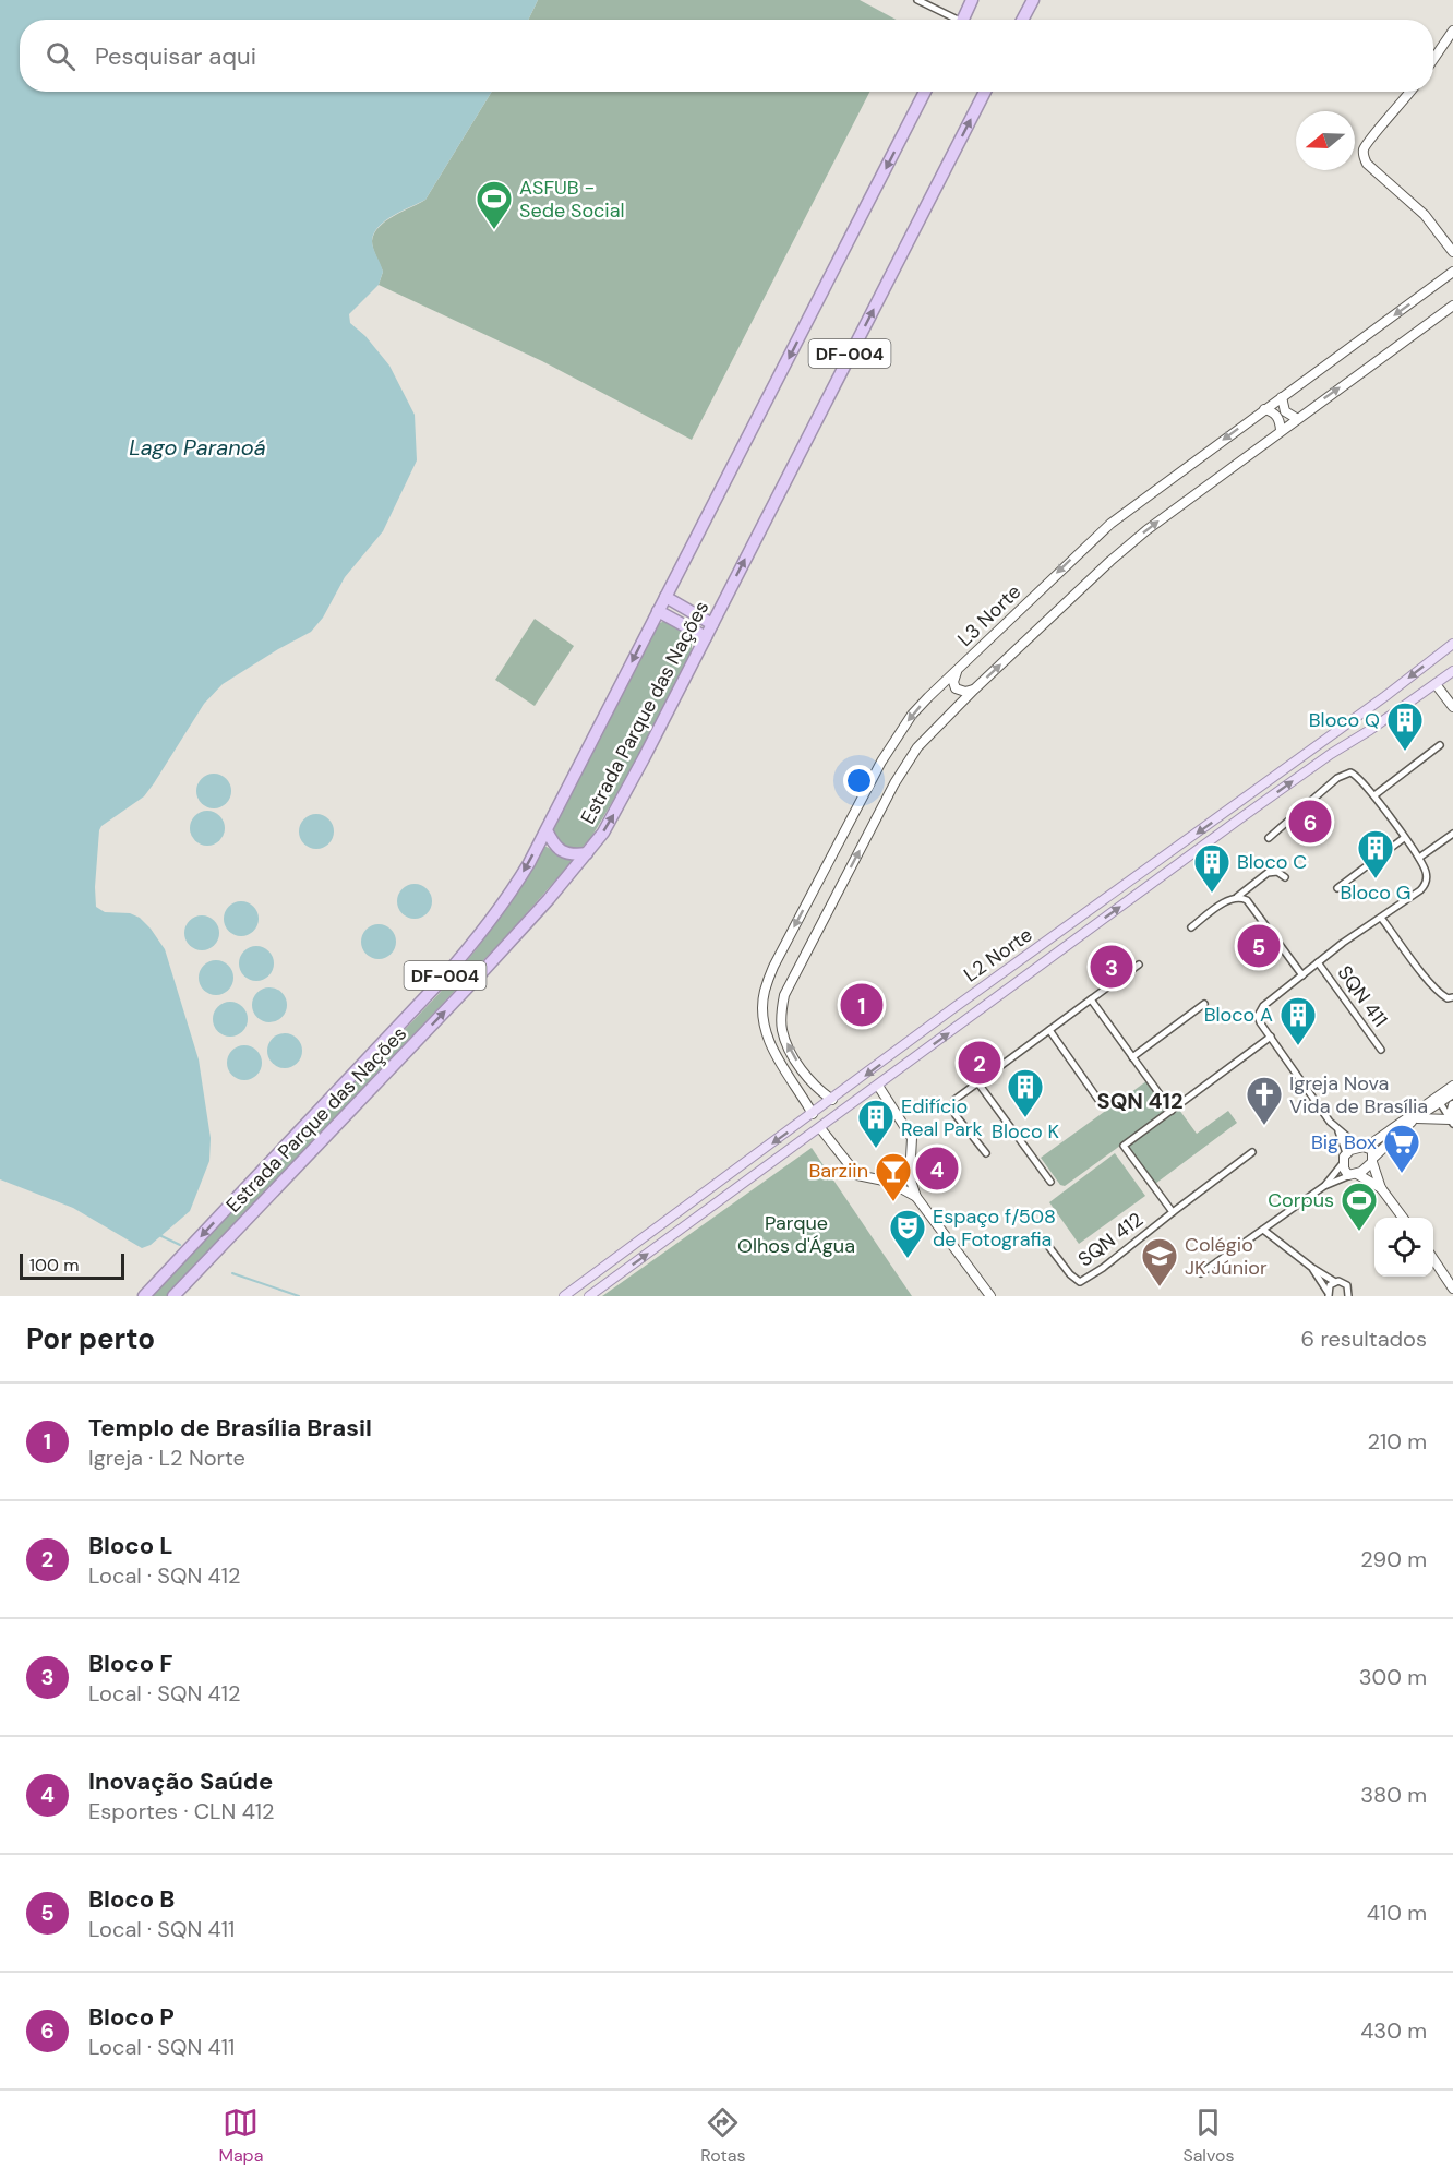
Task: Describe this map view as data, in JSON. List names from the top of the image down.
{
  "streets": {
    "highway": ["DF-004", "Estrada Parque das Nações"],
    "main road": ["L3 Norte", "L2 Norte"],
    "street": ["SQN 411", "SQN 412"]
  },
  "crossings": [
    ["L3 Norte", "L2 Norte"],
    ["SQN 411", "SQN 412"]
  ],
  "districts": ["SQN 412"],
  "water": ["Lago Paranoá"],
  "parks": ["Parque Olhos d'Água"],
  "places": {
    "sports": ["ASFUB - Sede Social", "Corpus"],
    "building": [
      "Bloco Q",
      "Bloco G",
      "Bloco C",
      "Bloco A",
      "Bloco K",
      "Edifício Real Park"
    ],
    "church": ["Igreja Nova Vida de Brasília"],
    "supermarket": ["Big Box"],
    "bar": ["Barziin"],
    "theatre": ["Espaço f/508 de Fotografia"],
    "school or university": ["Colégio JK Júnior"]
  },
  "scale_bar": "100 m",
  "north": "left",
  "page": {
    "search": "Pesquisar aqui",
    "pins": [
      "6",
      "5",
      "3",
      "1",
      "2",
      "4"
    ],
    "scale": "100 m",
    "heading": ["Por perto", "6 resultados"],
    "list": [
      {
        "mark": "1",
        "name": "Templo de Brasília Brasil",
        "note": "Igreja · L2 Norte",
        "value": "210 m"
      },
      {
        "mark": "2",
        "name": "Bloco L",
        "note": "Local · SQN 412",
        "value": "290 m"
      },
      {
        "mark": "3",
        "name": "Bloco F",
        "note": "Local · SQN 412",
        "value": "300 m"
      },
      {
        "mark": "4",
        "name": "Inovação Saúde",
        "note": "Esportes · CLN 412",
        "value": "380 m"
      },
      {
        "mark": "5",
        "name": "Bloco B",
        "note": "Local · SQN 411",
        "value": "410 m"
      },
      {
        "mark": "6",
        "name": "Bloco P",
        "note": "Local · SQN 411",
        "value": "430 m"
      }
    ],
    "nav": ["Mapa", "Rotas", "Salvos"]
  }
}
